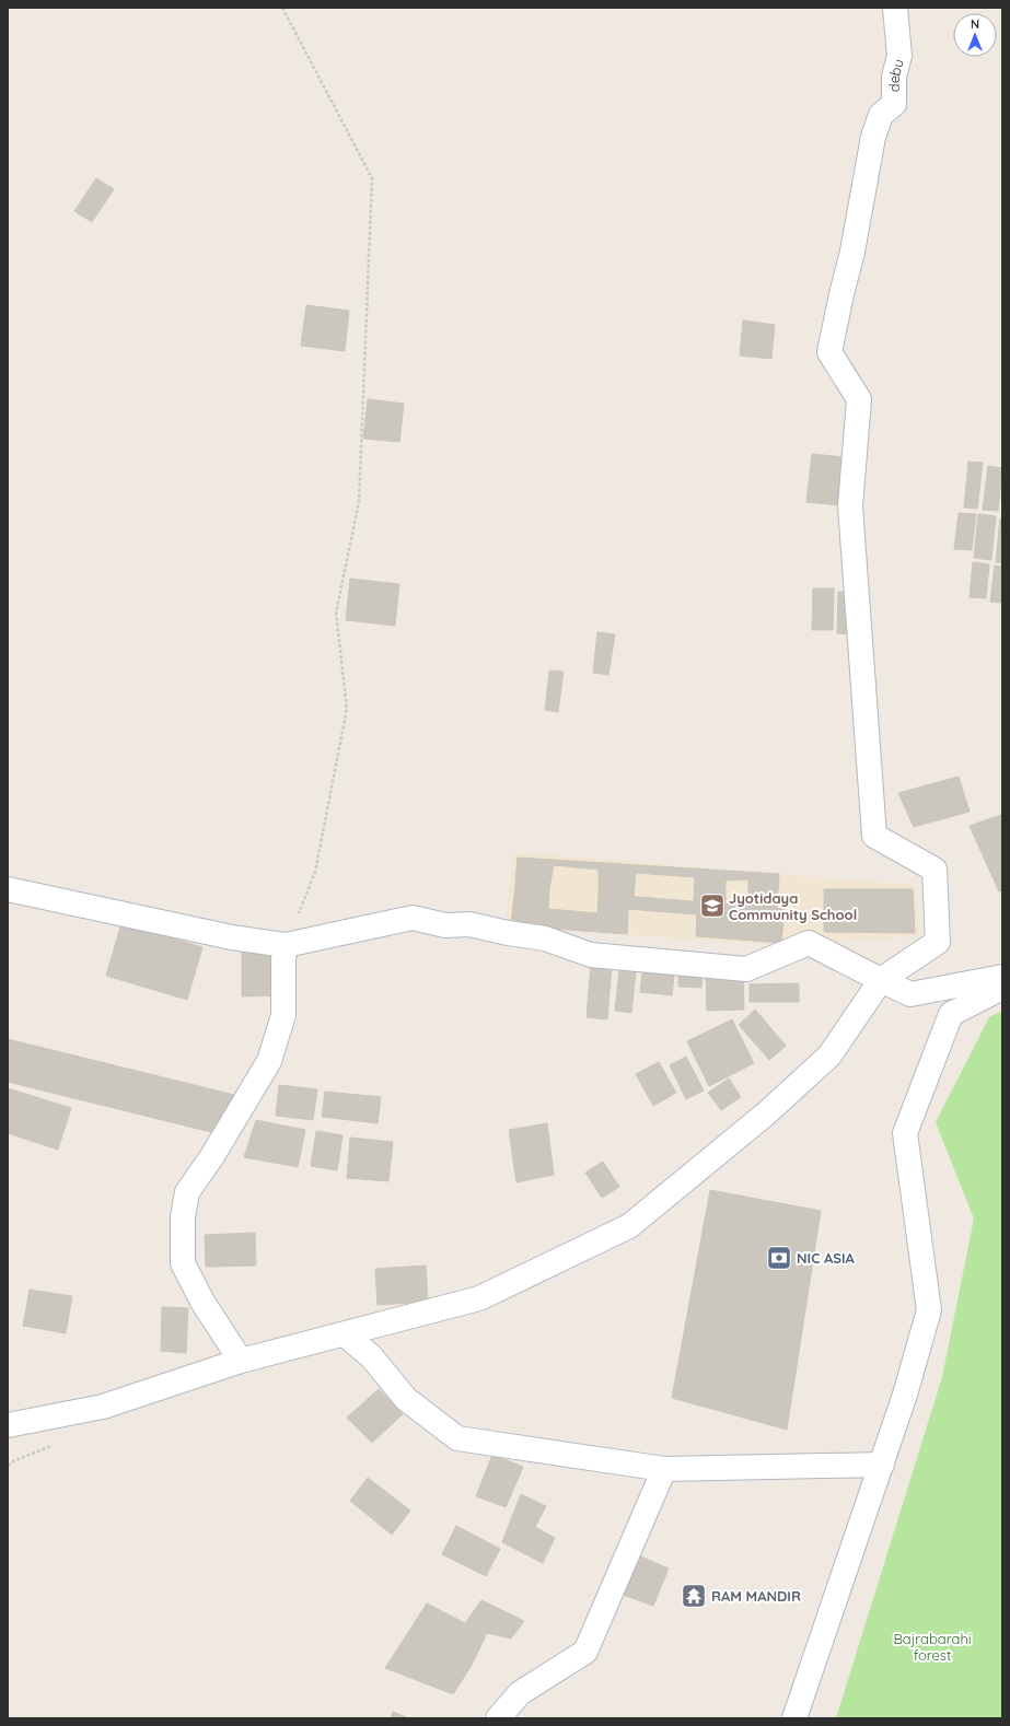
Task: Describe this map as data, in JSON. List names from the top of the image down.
{
  "streets": {
    "street": ["debu"]
  },
  "parks": ["Bajrabarahi forest"],
  "places": {
    "school or university": ["Jyotidaya Community School"],
    "bank": ["NIC ASIA"],
    "temple": ["RAM MANDIR"]
  },
  "north": "top"
}
